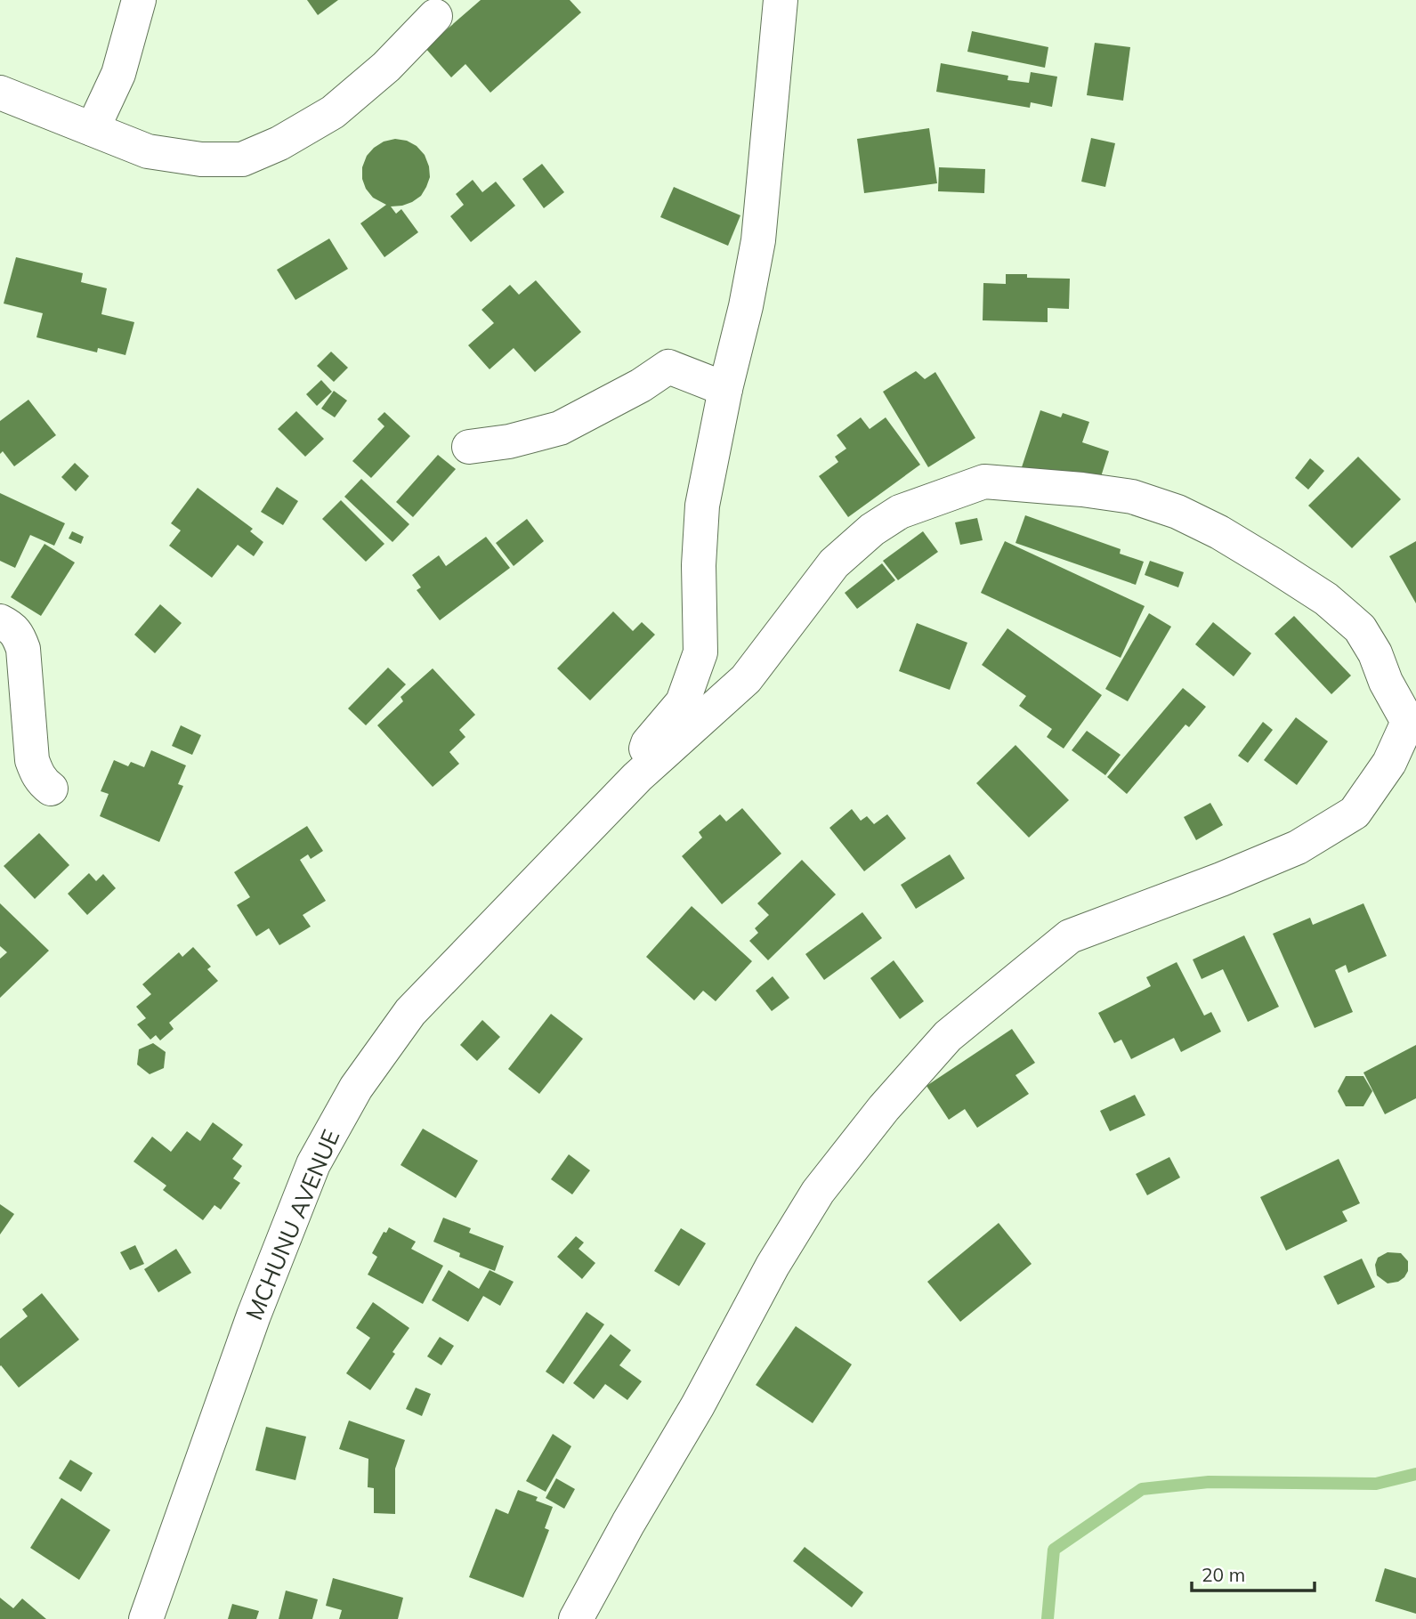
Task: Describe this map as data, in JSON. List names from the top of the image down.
{
  "streets": {
    "street": ["MCHUNU AVENUE"]
  },
  "scale_bar": "20 m"
}
